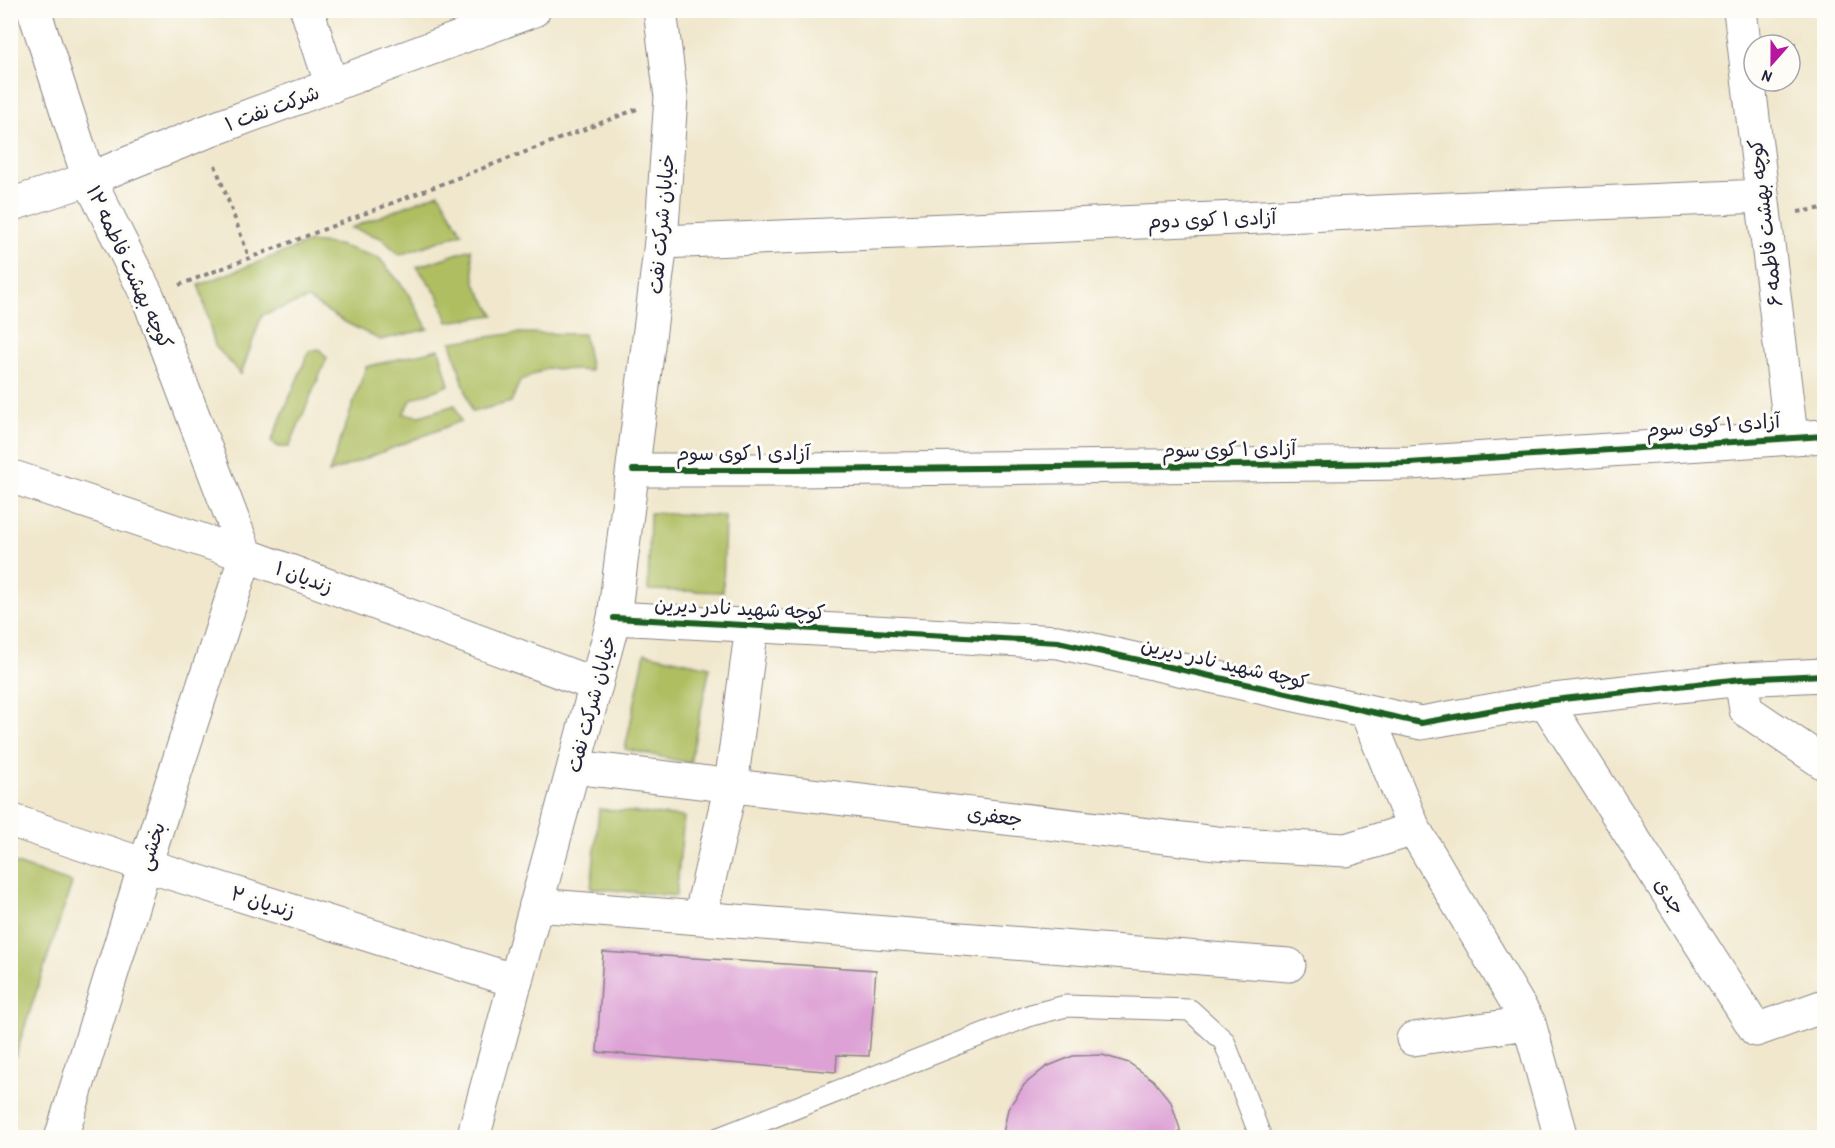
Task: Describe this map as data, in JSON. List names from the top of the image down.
{
  "streets": {
    "street": [
      "شرکت نفت ۱",
      "آزادی ۱ کوی دوم",
      "کوچه بهشت فاطمه ۶",
      "خیابان شرکت نفت",
      "کوچه بهشت فاطمه ۱۲",
      "آزادی ۱ کوی سوم",
      "زندیان ۱",
      "کوچه شهید نادر دیرین",
      "جعفری",
      "بخشی",
      "جدی",
      "زندیان ۲"
    ]
  },
  "crossings": [
    ["شرکت نفت ۱", "کوچه بهشت فاطمه ۱۲"],
    ["آزادی ۱ کوی دوم", "کوچه بهشت فاطمه ۶"],
    ["آزادی ۱ کوی دوم", "خیابان شرکت نفت"],
    ["کوچه بهشت فاطمه ۶", "آزادی ۱ کوی سوم"],
    ["خیابان شرکت نفت", "آزادی ۱ کوی سوم"],
    ["خیابان شرکت نفت", "زندیان ۱"],
    ["خیابان شرکت نفت", "کوچه شهید نادر دیرین"],
    ["خیابان شرکت نفت", "جعفری"],
    ["خیابان شرکت نفت", "زندیان ۲"],
    ["کوچه بهشت فاطمه ۱۲", "زندیان ۱"],
    ["کوچه بهشت فاطمه ۱۲", "بخشی"],
    ["زندیان ۱", "بخشی"],
    ["کوچه شهید نادر دیرین", "جدی"],
    ["بخشی", "زندیان ۲"]
  ],
  "north": "bottom"
}
